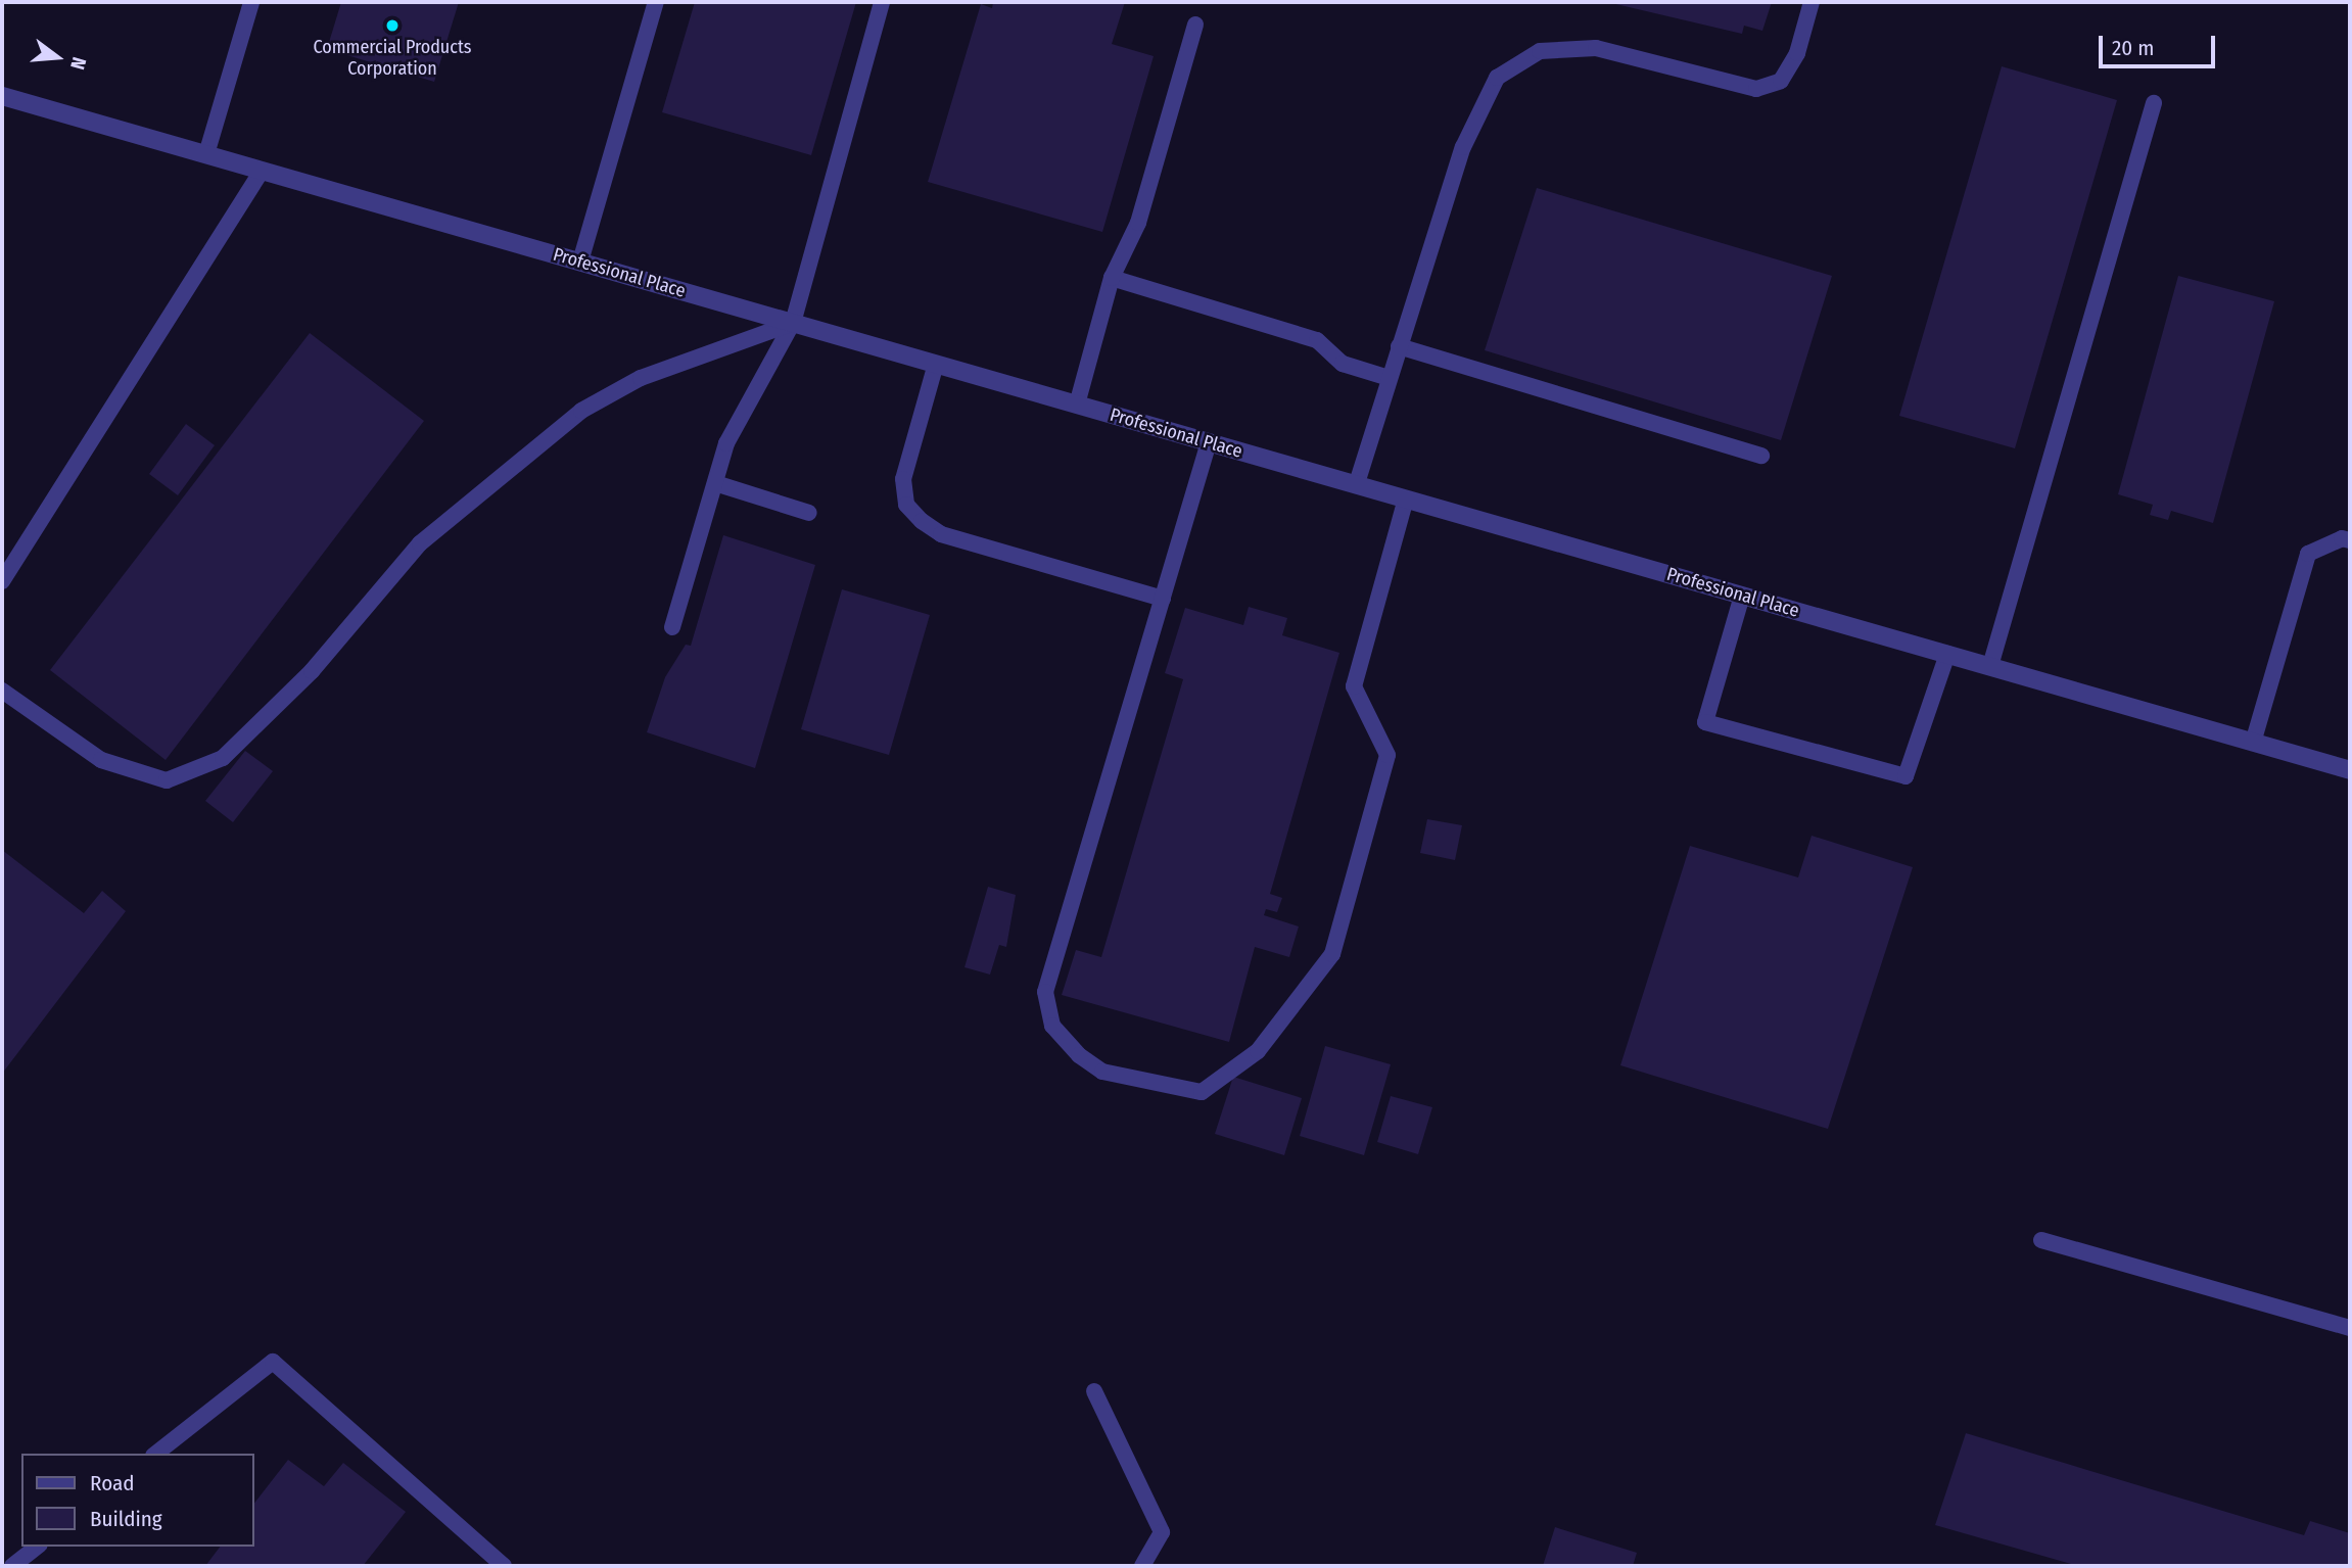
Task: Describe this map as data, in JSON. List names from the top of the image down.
{
  "streets": {
    "street": ["Professional Place"]
  },
  "places": ["Commercial Products Corporation"],
  "legend": ["Road", "Building"],
  "scale_bar": "20 m",
  "north": "right"
}
